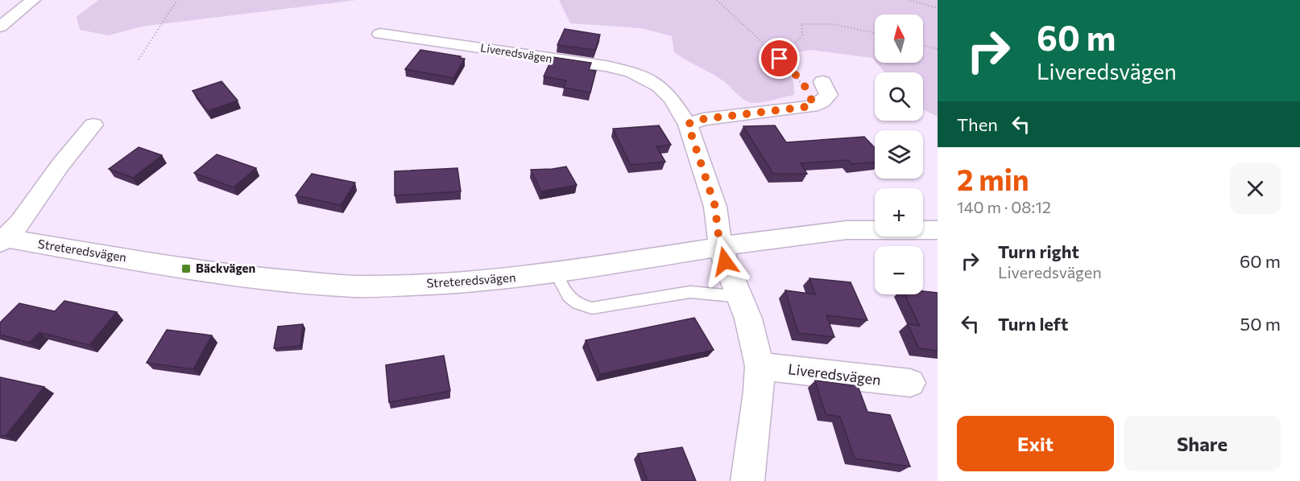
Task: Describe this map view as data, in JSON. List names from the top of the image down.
{
  "streets": {
    "street": ["Liveredsvägen", "Streteredsvägen"]
  },
  "crossings": [
    ["Liveredsvägen", "Streteredsvägen"]
  ],
  "places": {
    "transit": ["Bäckvägen"]
  },
  "north": "top",
  "page": {
    "turn": ["60 m", "Liveredsvägen"],
    "map_buttons": ["+", "−"],
    "then": "Then",
    "heading": ["2 min", "140 m · 08:12"],
    "list": [
      {
        "name": "Turn right",
        "note": "Liveredsvägen",
        "value": "60 m"
      },
      {
        "name": "Turn left",
        "value": "50 m"
      }
    ],
    "buttons": ["Exit", "Share"]
  }
}
